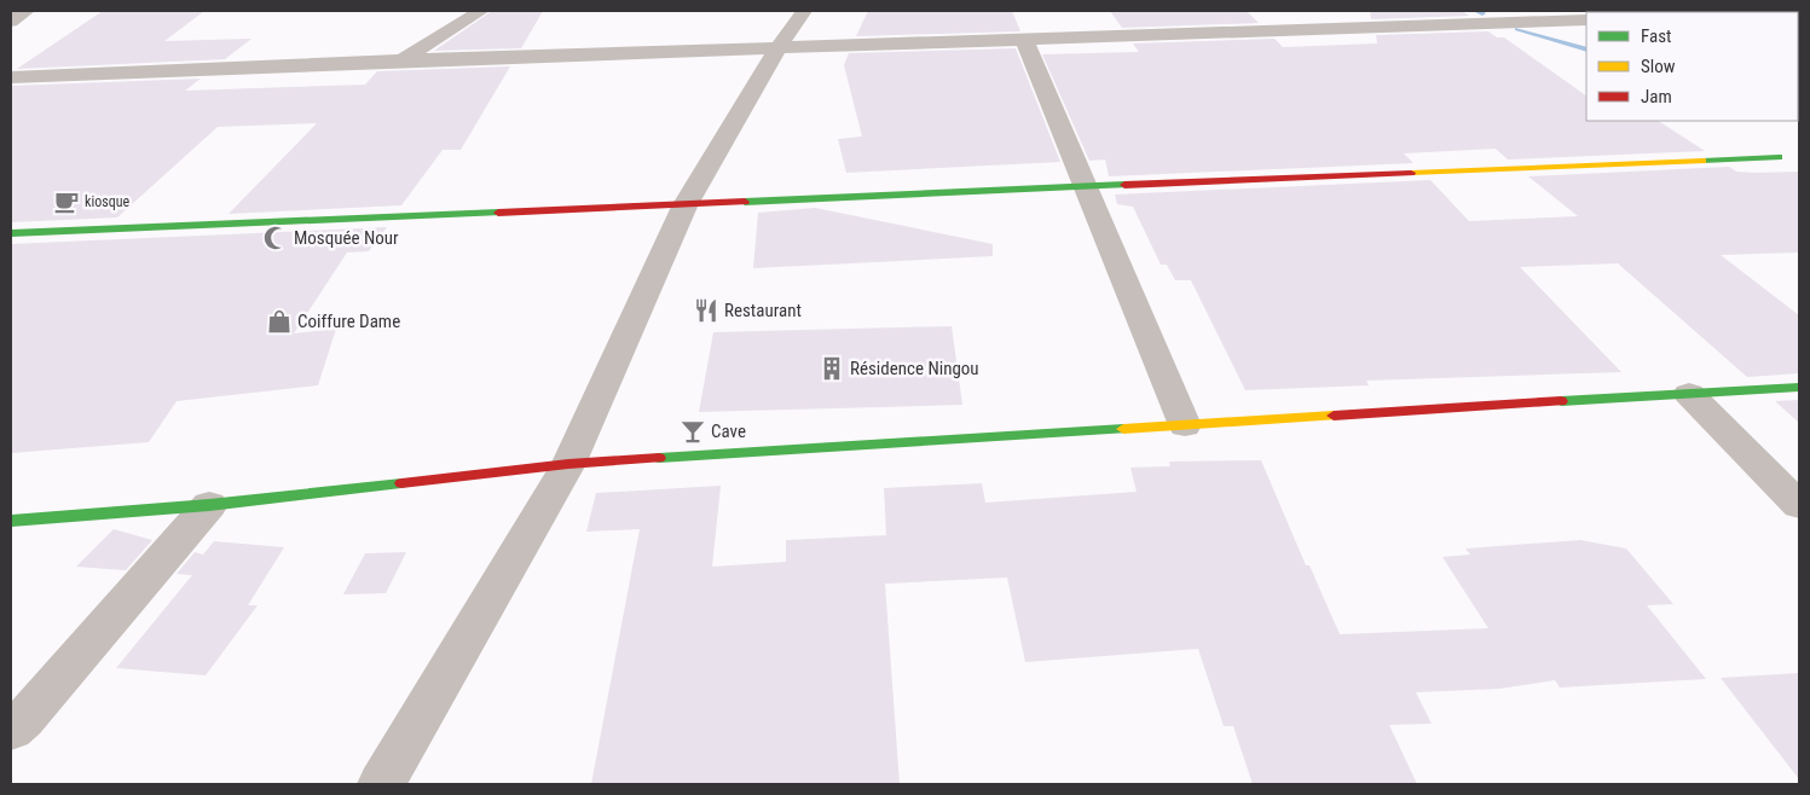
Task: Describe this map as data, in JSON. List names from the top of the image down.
{
  "places": {
    "cafe": ["kiosque"],
    "mosque": ["Mosquée Nour"],
    "restaurant": ["Restaurant"],
    "shop": ["Coiffure Dame"],
    "building": ["Résidence Ningou"],
    "bar": ["Cave"]
  },
  "legend": ["Fast", "Slow", "Jam"]
}
